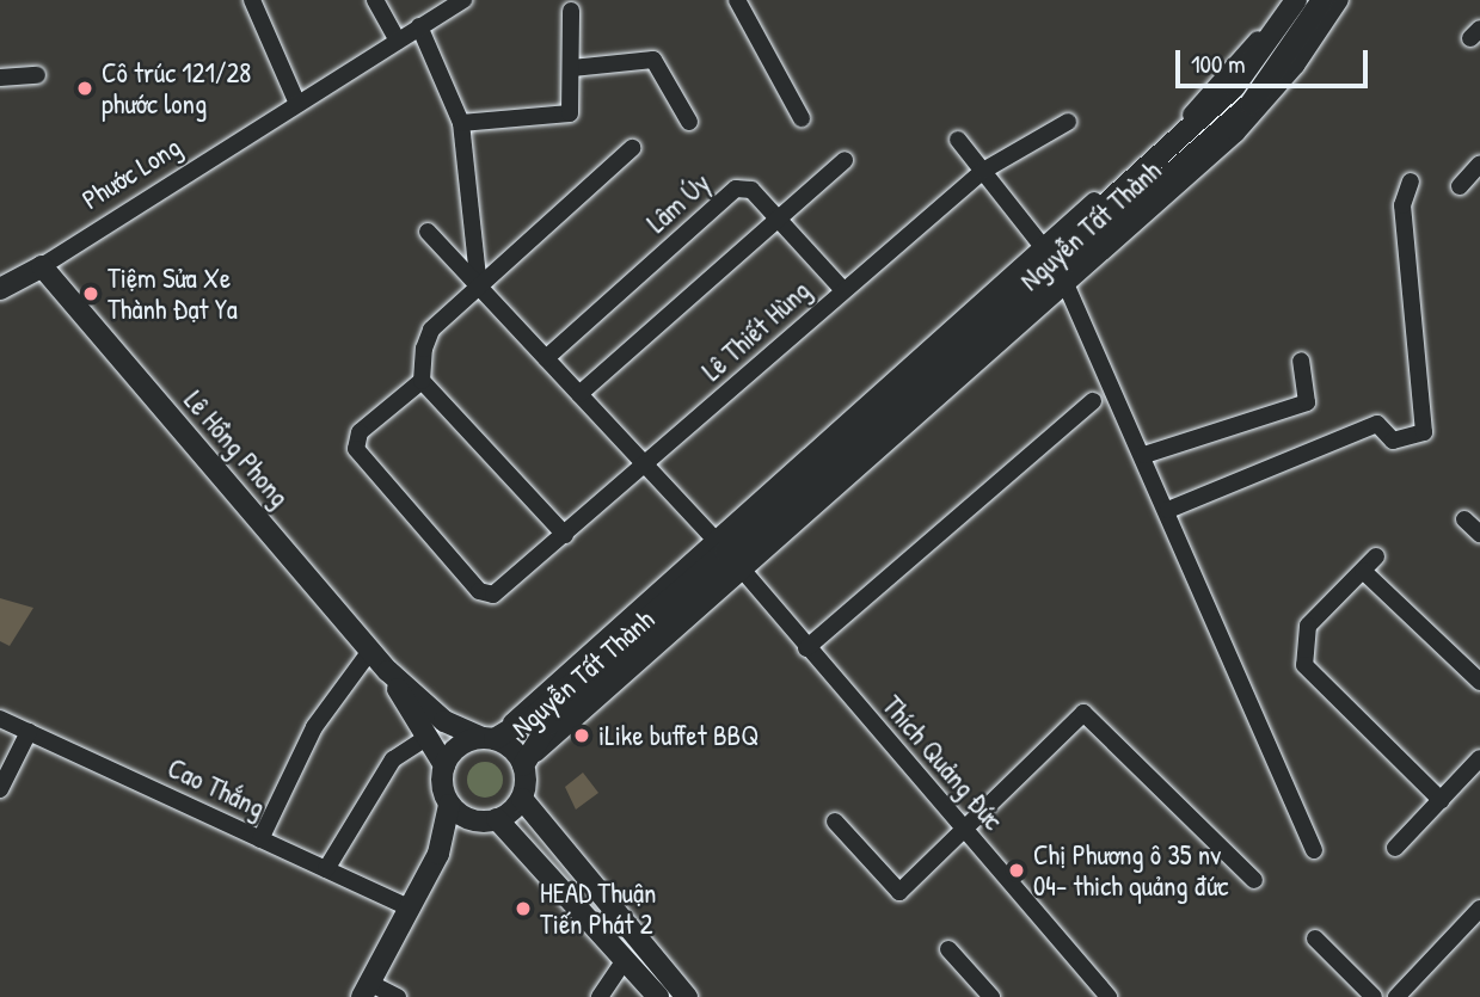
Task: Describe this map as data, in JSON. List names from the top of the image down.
{
  "streets": {
    "main road": ["Phước Long", "Nguyễn Tất Thành", "Lê Hồng Phong"],
    "street": [
      "Lâm Úy",
      "Lê Thiết Hùng",
      "Thích Quảng Đức",
      "Cao Thắng"
    ]
  },
  "crossings": [
    ["Phước Long", "Lê Hồng Phong"],
    ["Lâm Úy", "Lê Thiết Hùng"],
    ["Lâm Úy", "Thích Quảng Đức"],
    ["Nguyễn Tất Thành", "Lê Hồng Phong"],
    ["Nguyễn Tất Thành", "Thích Quảng Đức"],
    ["Lê Thiết Hùng", "Thích Quảng Đức"]
  ],
  "places": [
    "Cô trúc 121/28 phước long",
    "Tiệm Sửa Xe Thành Đạt Ya",
    "iLike buffet BBQ",
    "Chị Phương ô 35 nv 04- thich quảng đức",
    "HEAD Thuận Tiến Phát 2"
  ],
  "scale_bar": "100 m"
}
